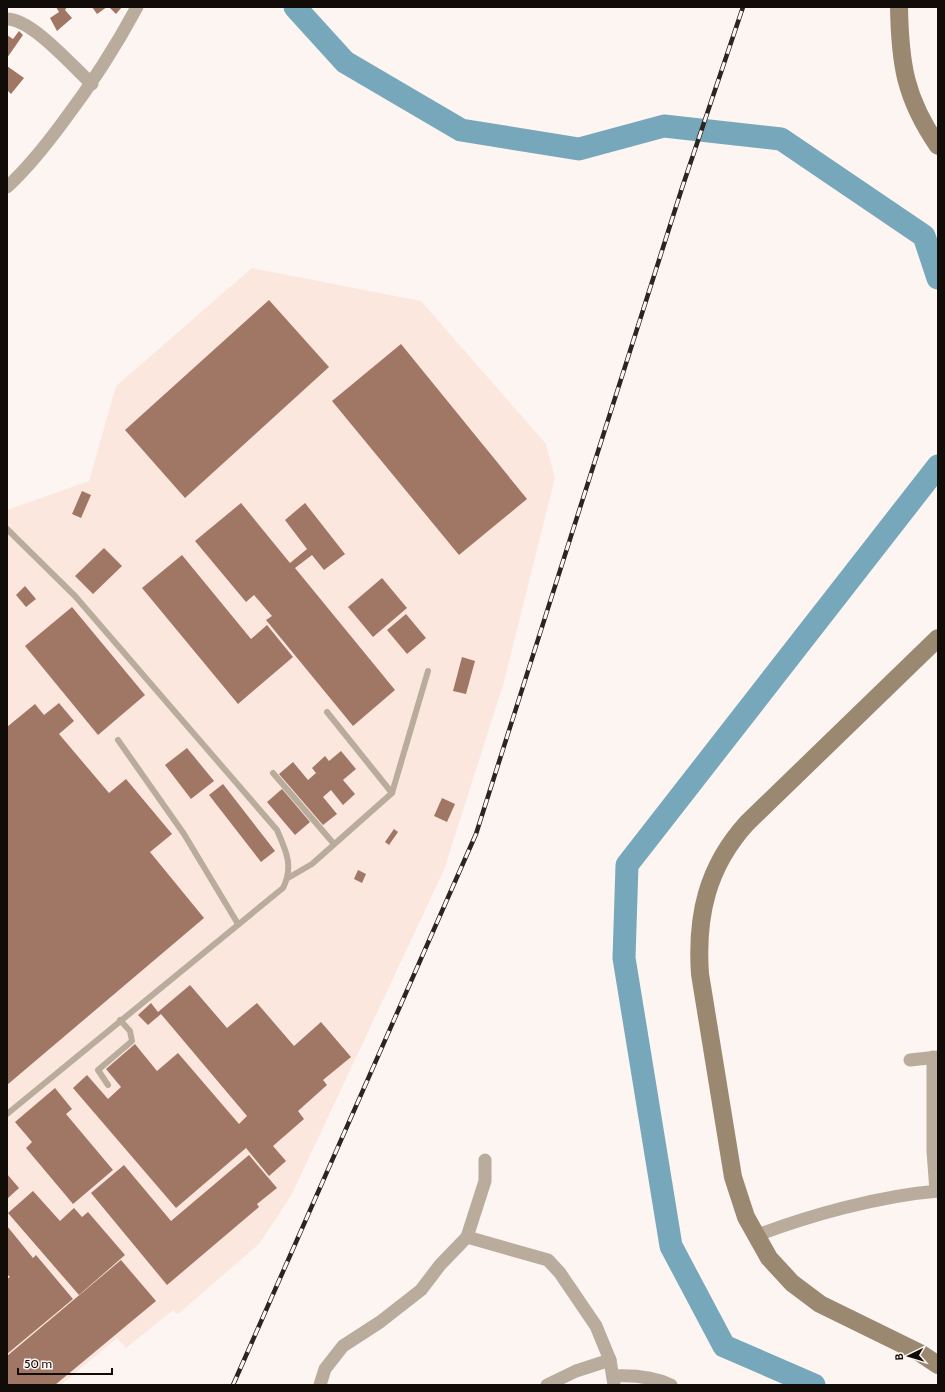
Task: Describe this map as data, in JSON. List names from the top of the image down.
{
  "scale_bar": "50 m",
  "north": "left"
}
